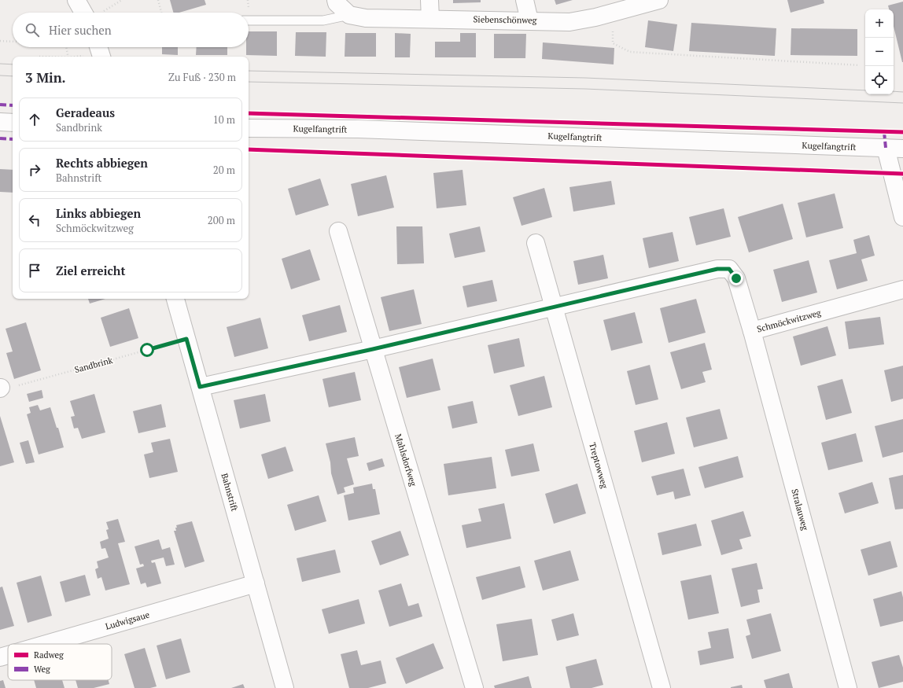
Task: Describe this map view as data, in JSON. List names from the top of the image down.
{
  "streets": {
    "street": [
      "Siebenschönweg",
      "Kugelfangtrift",
      "Schmöckwitzweg",
      "Mahlsdorfweg",
      "Treptowweg",
      "Bahnstrift",
      "Stralauweg",
      "Ludwigsaue"
    ],
    "path": ["Sandbrink"]
  },
  "crossings": [
    ["Schmöckwitzweg", "Mahlsdorfweg"],
    ["Schmöckwitzweg", "Treptowweg"],
    ["Schmöckwitzweg", "Bahnstrift"],
    ["Schmöckwitzweg", "Stralauweg"],
    ["Sandbrink", "Bahnstrift"],
    ["Bahnstrift", "Ludwigsaue"]
  ],
  "legend": ["Radweg", "Weg"],
  "page": {
    "map_buttons": ["+", "−"],
    "search": "Hier suchen",
    "heading": ["3 Min.", "Zu Fuß · 230 m"],
    "list": [
      ["Geradeaus", "Sandbrink", "10 m"],
      ["Rechts abbiegen", "Bahnstrift", "20 m"],
      ["Links abbiegen", "Schmöckwitzweg", "200 m"],
      "Ziel erreicht"
    ]
  }
}
